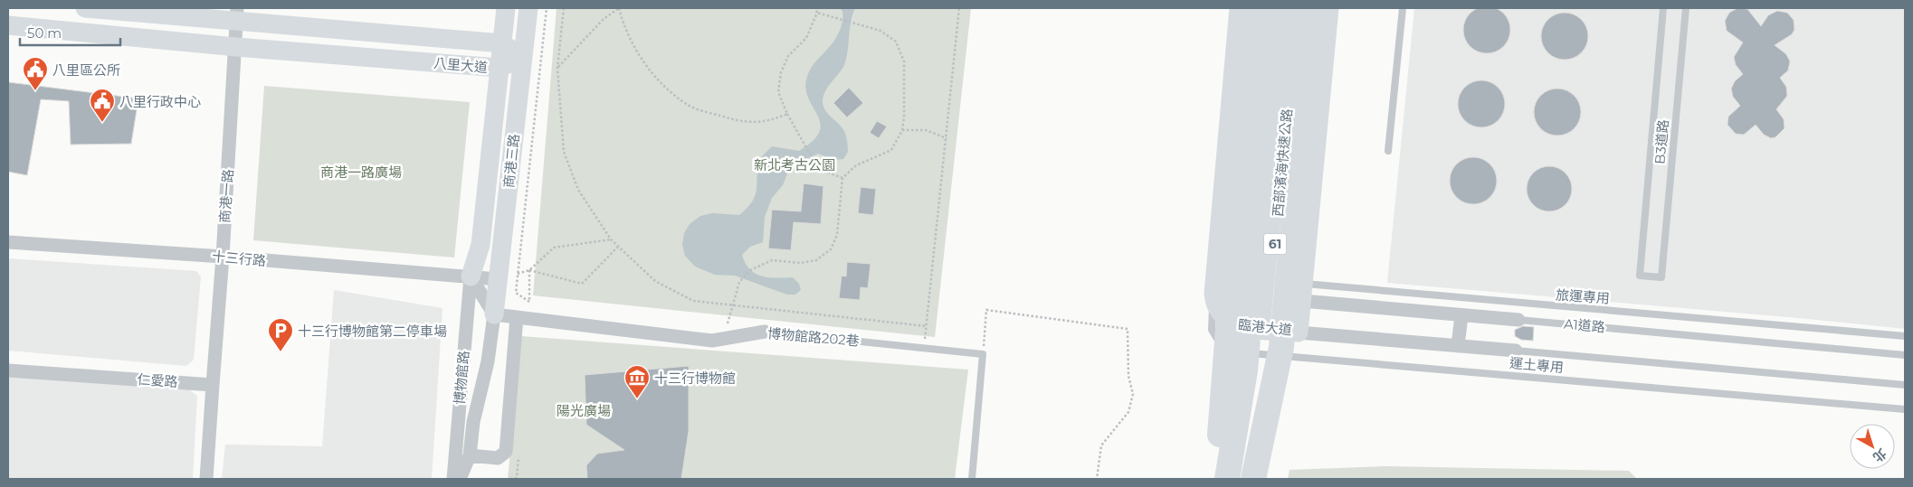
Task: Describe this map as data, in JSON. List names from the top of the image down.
{
  "streets": {
    "highway": ["西部濱海快速公路", "61"],
    "street": [
      "八里大道",
      "商港三路",
      "商港一路",
      "十三行路",
      "A1道路",
      "臨港大道",
      "博物館路202巷",
      "博物館路",
      "仁愛路"
    ],
    "lane": ["B3道路", "旅運專用", "運土專用"]
  },
  "crossings": [
    ["八里大道", "商港三路"],
    ["八里大道", "商港一路"],
    ["商港三路", "十三行路"],
    ["商港三路", "博物館路202巷"],
    ["商港三路", "博物館路"],
    ["商港一路", "十三行路"],
    ["商港一路", "仁愛路"],
    ["十三行路", "博物館路"],
    ["旅運專用", "A1道路"],
    ["旅運專用", "臨港大道"],
    ["A1道路", "臨港大道"],
    ["臨港大道", "運土專用"],
    ["博物館路202巷", "博物館路"]
  ],
  "parks": ["新北考古公園", "商港一路廣場", "陽光廣場"],
  "places": {
    "public building": ["八里區公所", "八里行政中心"],
    "parking": ["十三行博物館第二停車場"],
    "museum": ["十三行博物館"]
  },
  "scale_bar": "50 m",
  "north": "bottom right"
}
